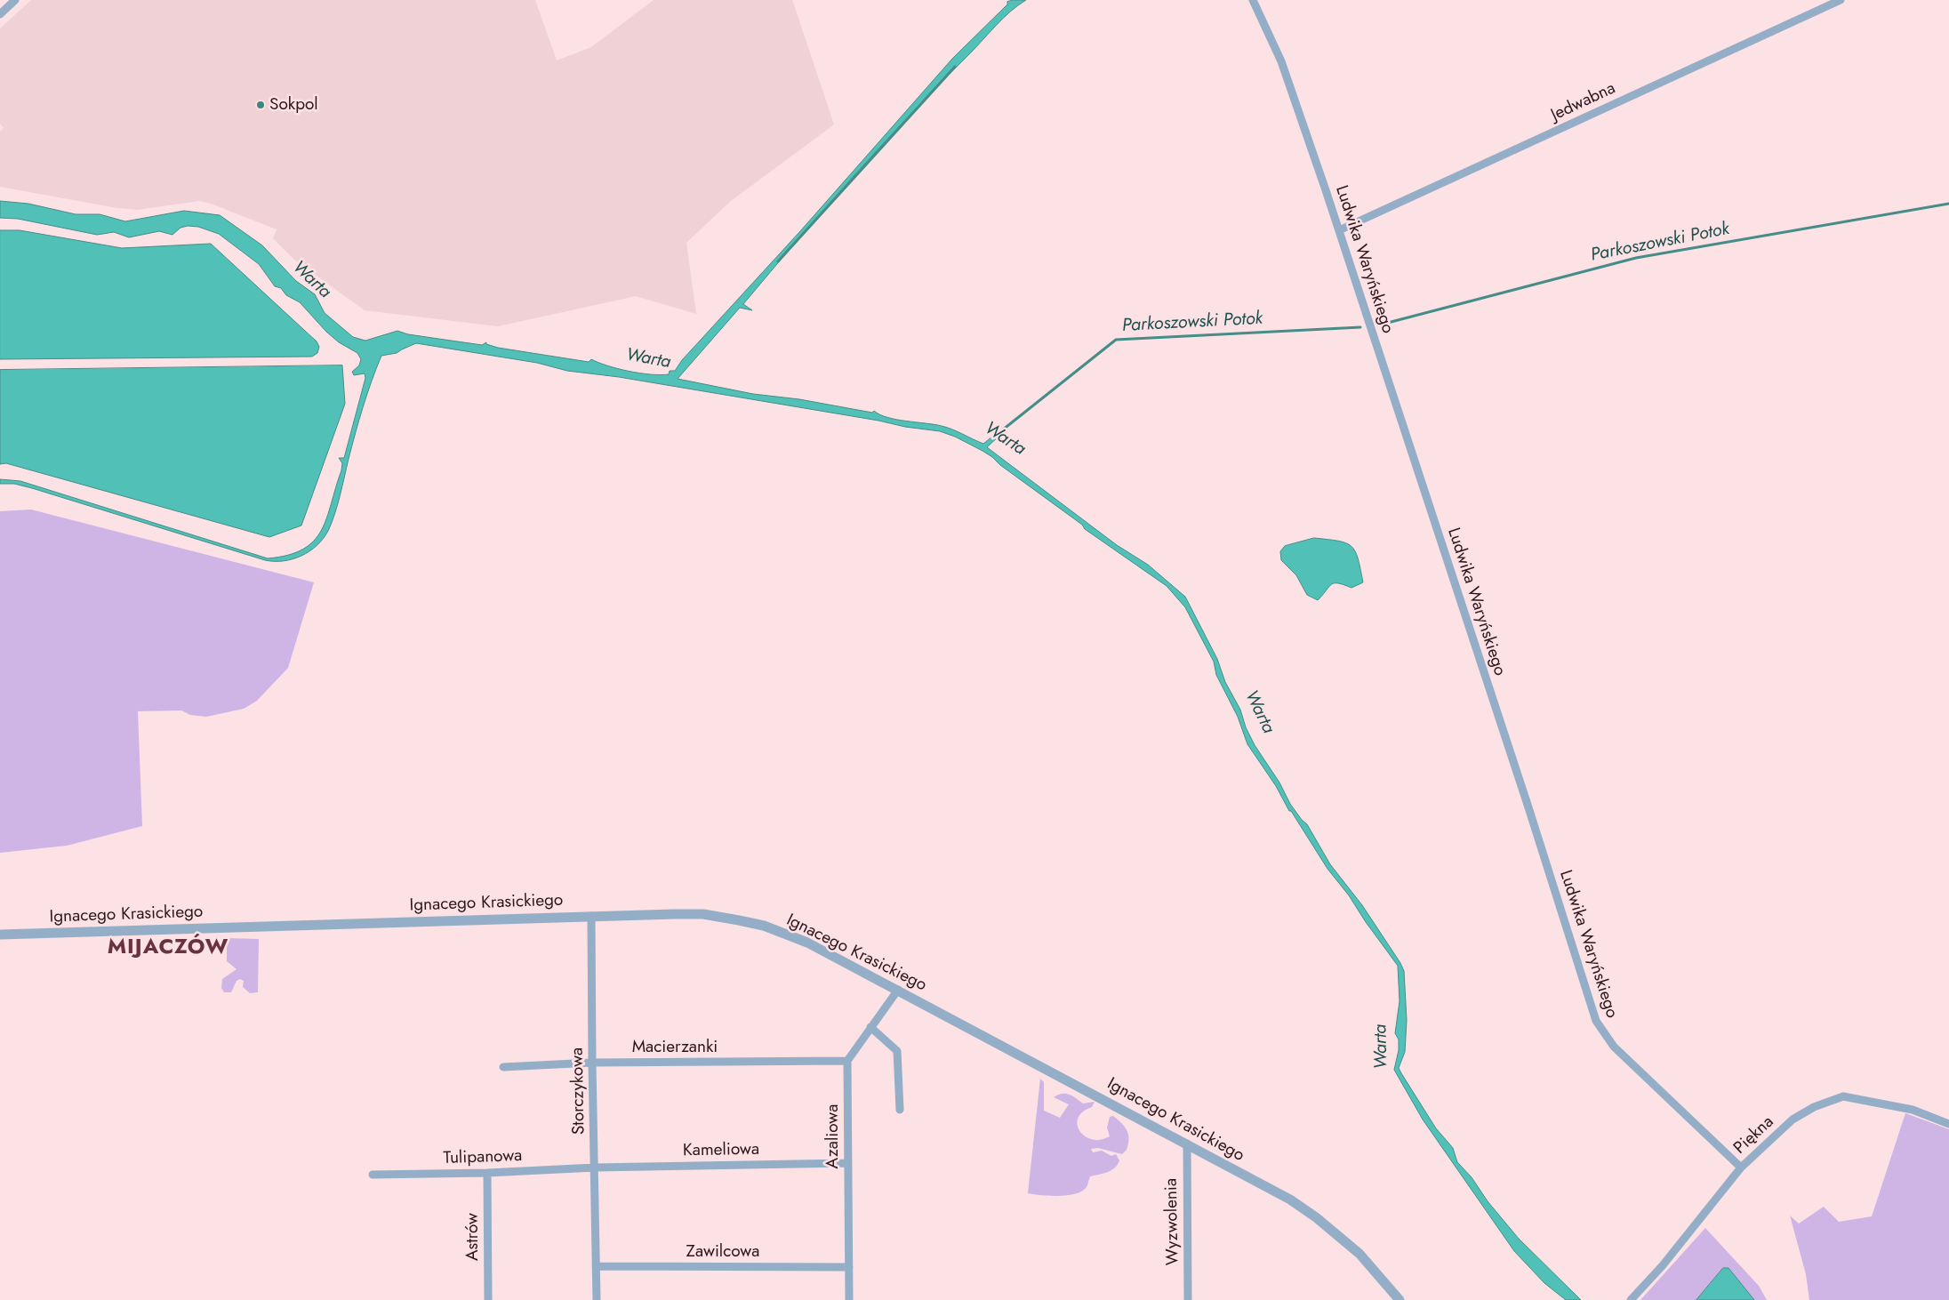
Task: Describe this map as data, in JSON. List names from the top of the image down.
{
  "streets": {
    "street": [
      "Jedwabna",
      "Ludwika Waryńskiego",
      "Ignacego Krasickiego",
      "Macierzanki",
      "Storczykowa",
      "Piękna",
      "Azaliowa",
      "Kameliowa",
      "Tulipanowa",
      "Wyzwolenia",
      "Astrów",
      "Zawilcowa"
    ]
  },
  "crossings": [
    ["Jedwabna", "Ludwika Waryńskiego"],
    ["Ludwika Waryńskiego", "Piękna"],
    ["Ignacego Krasickiego", "Storczykowa"],
    ["Ignacego Krasickiego", "Wyzwolenia"],
    ["Macierzanki", "Storczykowa"],
    ["Macierzanki", "Azaliowa"],
    ["Storczykowa", "Kameliowa"],
    ["Storczykowa", "Tulipanowa"],
    ["Storczykowa", "Zawilcowa"],
    ["Azaliowa", "Kameliowa"],
    ["Azaliowa", "Zawilcowa"],
    ["Kameliowa", "Tulipanowa"],
    ["Tulipanowa", "Astrów"]
  ],
  "districts": ["MIJACZÓW"],
  "water": ["Parkoszowski Potok", "Warta"],
  "places": ["Sokpol"]
}
